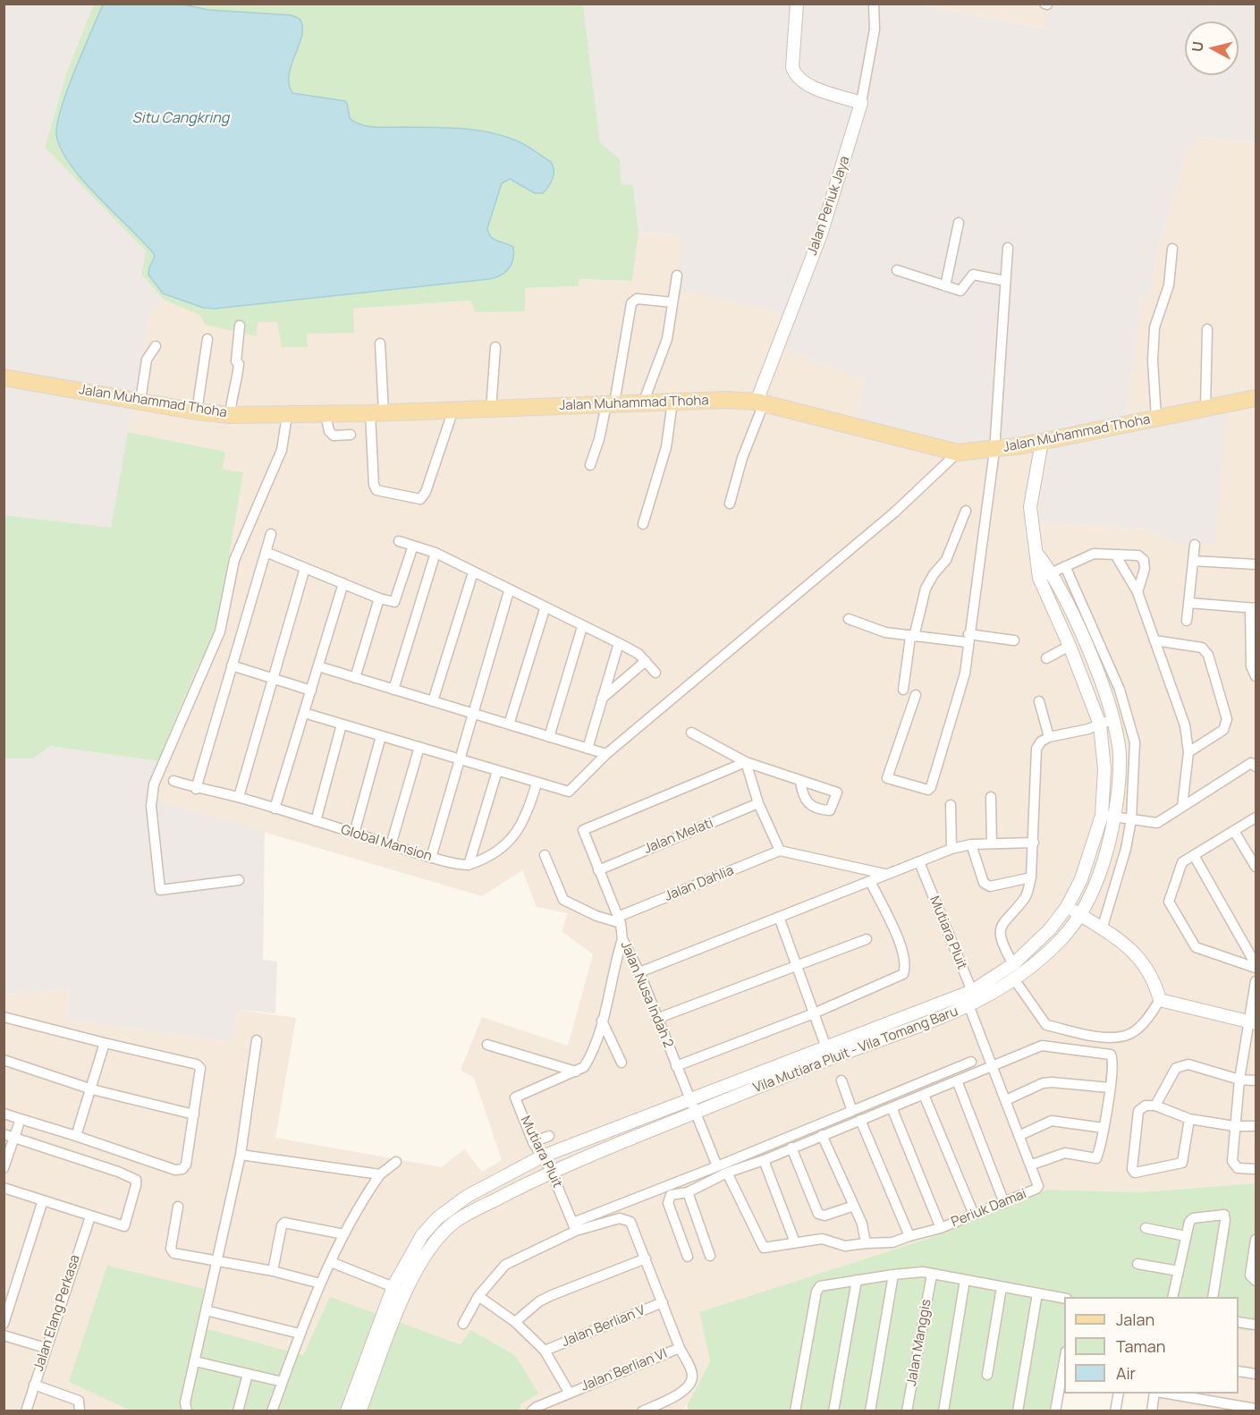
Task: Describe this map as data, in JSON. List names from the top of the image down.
{
  "streets": {
    "main road": ["Jalan Muhammad Thoha"],
    "street": [
      "Jalan Periuk Jaya",
      "Jalan Melati",
      "Global Mansion",
      "Jalan Dahlia",
      "Mutiara Pluit",
      "Jalan Nusa Indah 2",
      "Vila Mutiara Pluit - Vila Tomang Baru",
      "Periuk Damai",
      "Jalan Elang Perkasa",
      "Jalan Berlian V",
      "Jalan Manggis",
      "Jalan Berlian VI"
    ]
  },
  "crossings": [
    ["Jalan Periuk Jaya", "Jalan Muhammad Thoha"],
    ["Jalan Muhammad Thoha", "Vila Mutiara Pluit - Vila Tomang Baru"],
    ["Jalan Melati", "Jalan Nusa Indah 2"],
    ["Jalan Dahlia", "Jalan Nusa Indah 2"],
    ["Mutiara Pluit", "Jalan Nusa Indah 2"],
    ["Mutiara Pluit", "Vila Mutiara Pluit - Vila Tomang Baru"],
    ["Mutiara Pluit", "Periuk Damai"],
    ["Jalan Nusa Indah 2", "Vila Mutiara Pluit - Vila Tomang Baru"],
    ["Vila Mutiara Pluit - Vila Tomang Baru", "Periuk Damai"]
  ],
  "water": ["Situ Cangkring"],
  "legend": ["Jalan", "Taman", "Air"],
  "north": "left"
}
